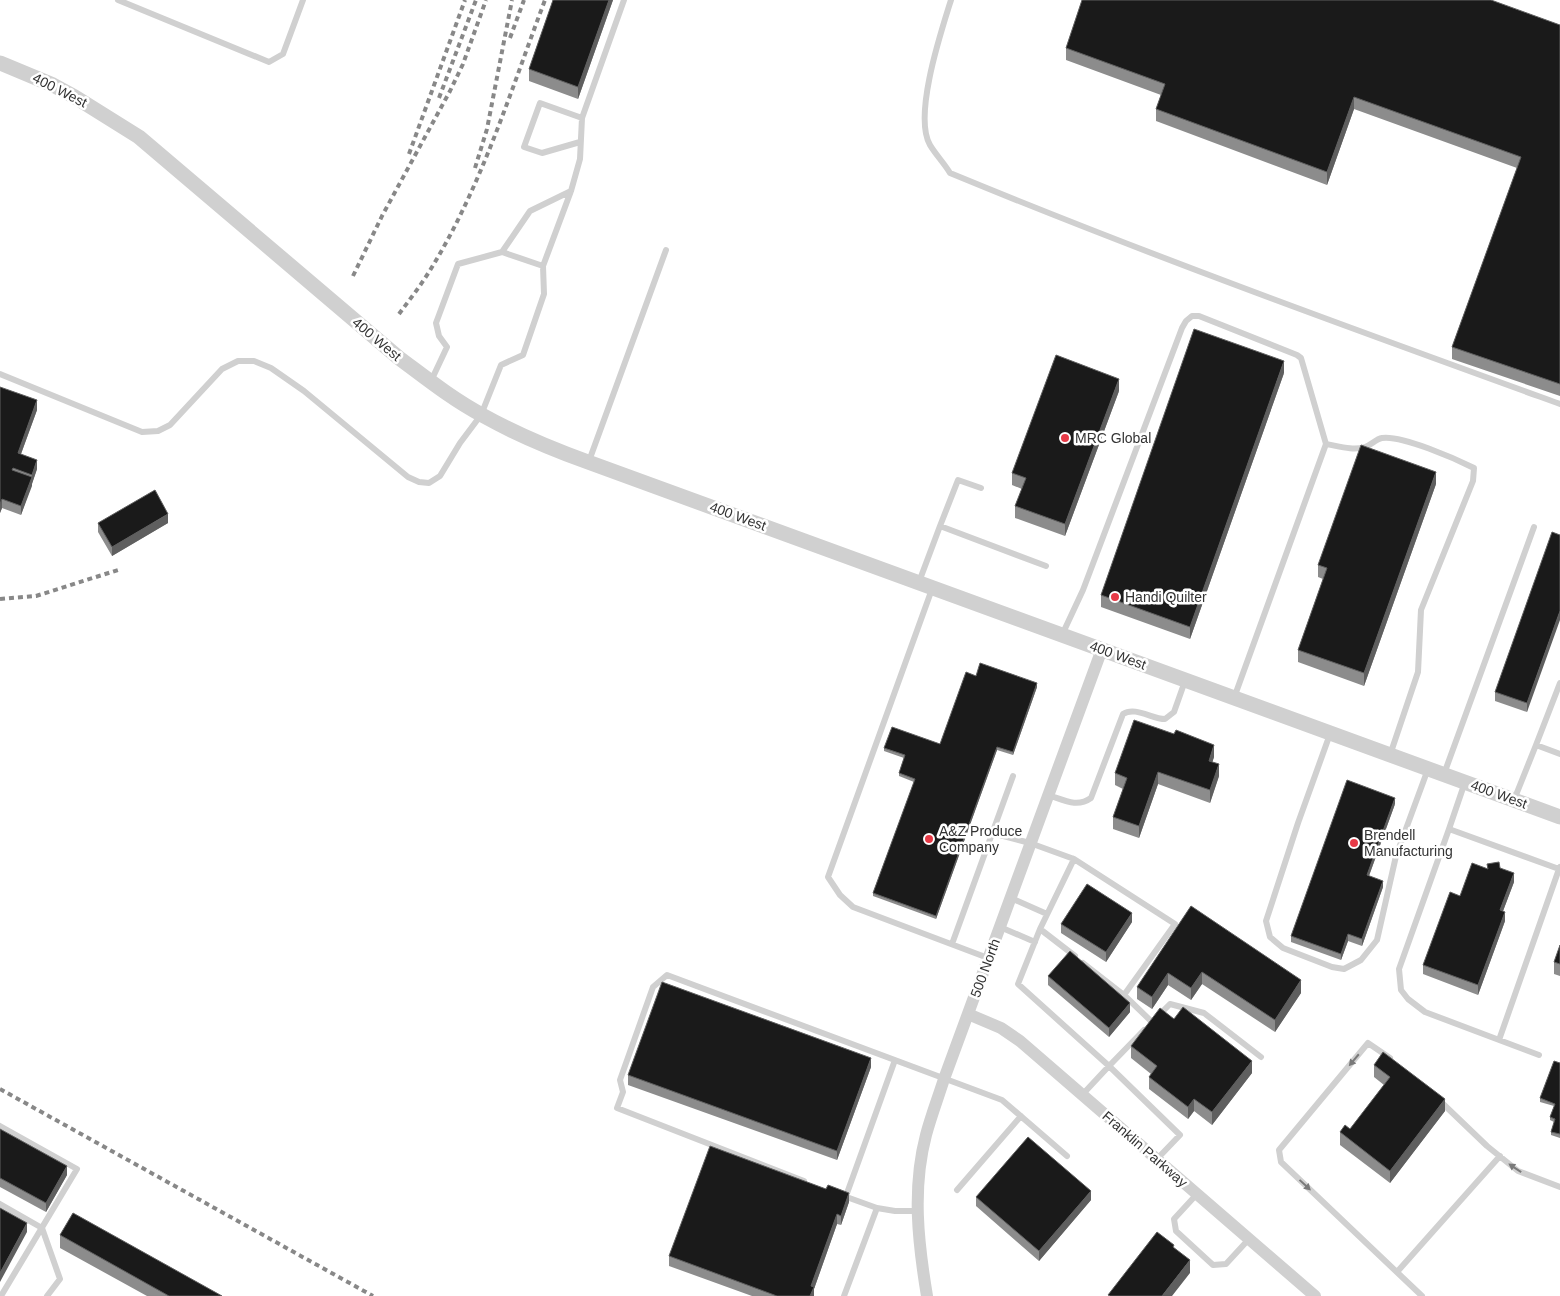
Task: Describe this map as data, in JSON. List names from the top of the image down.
{
  "streets": {
    "street": ["400 West", "500 North", "Franklin Parkway"]
  },
  "crossings": [
    ["400 West", "500 North"],
    ["500 North", "Franklin Parkway"]
  ],
  "places": [
    "MRC Global",
    "Handi Quilter",
    "A&Z Produce Company",
    "Brendell Manufacturing"
  ]
}
